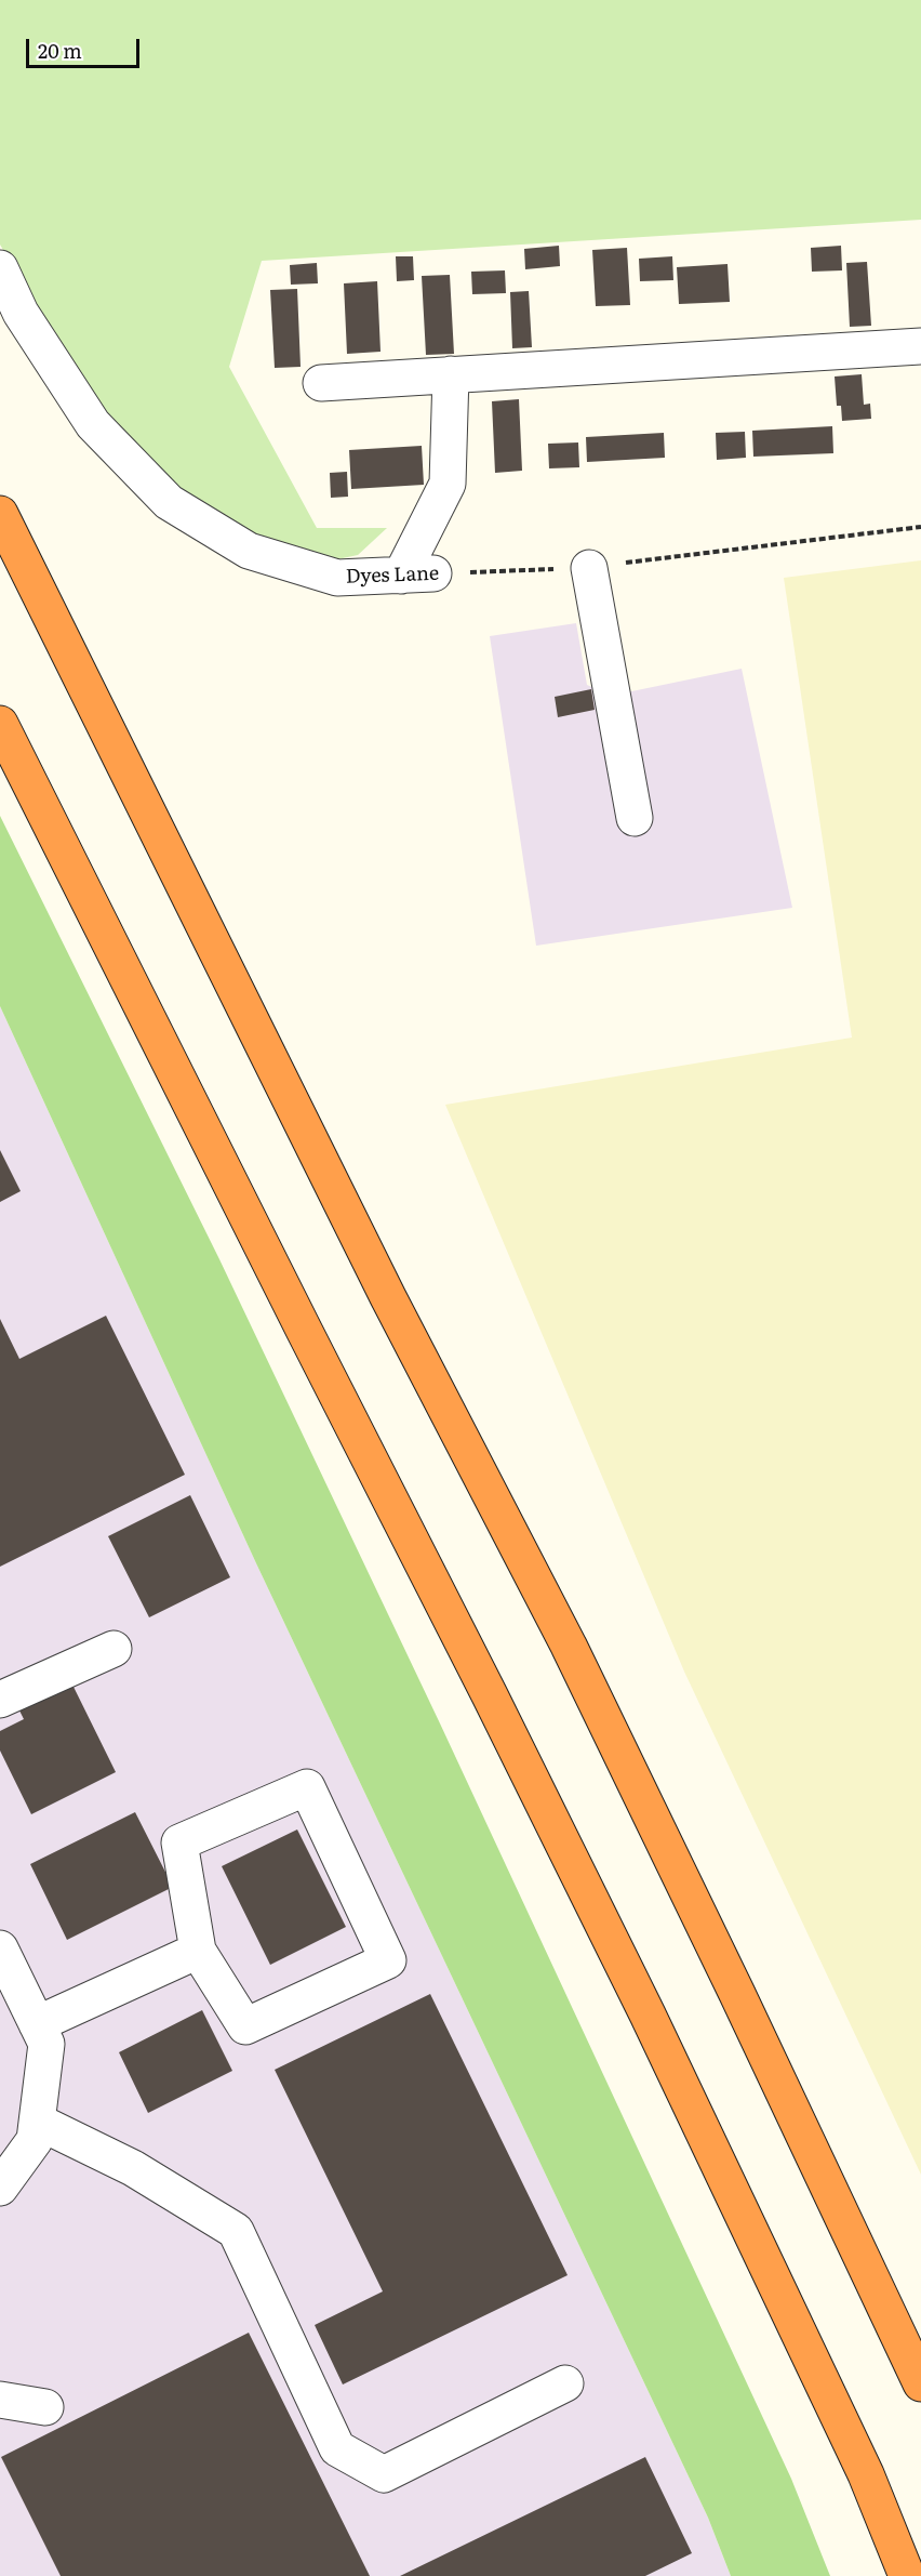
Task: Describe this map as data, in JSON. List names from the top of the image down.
{
  "streets": {
    "street": ["Dyes Lane"]
  },
  "scale_bar": "20 m"
}
